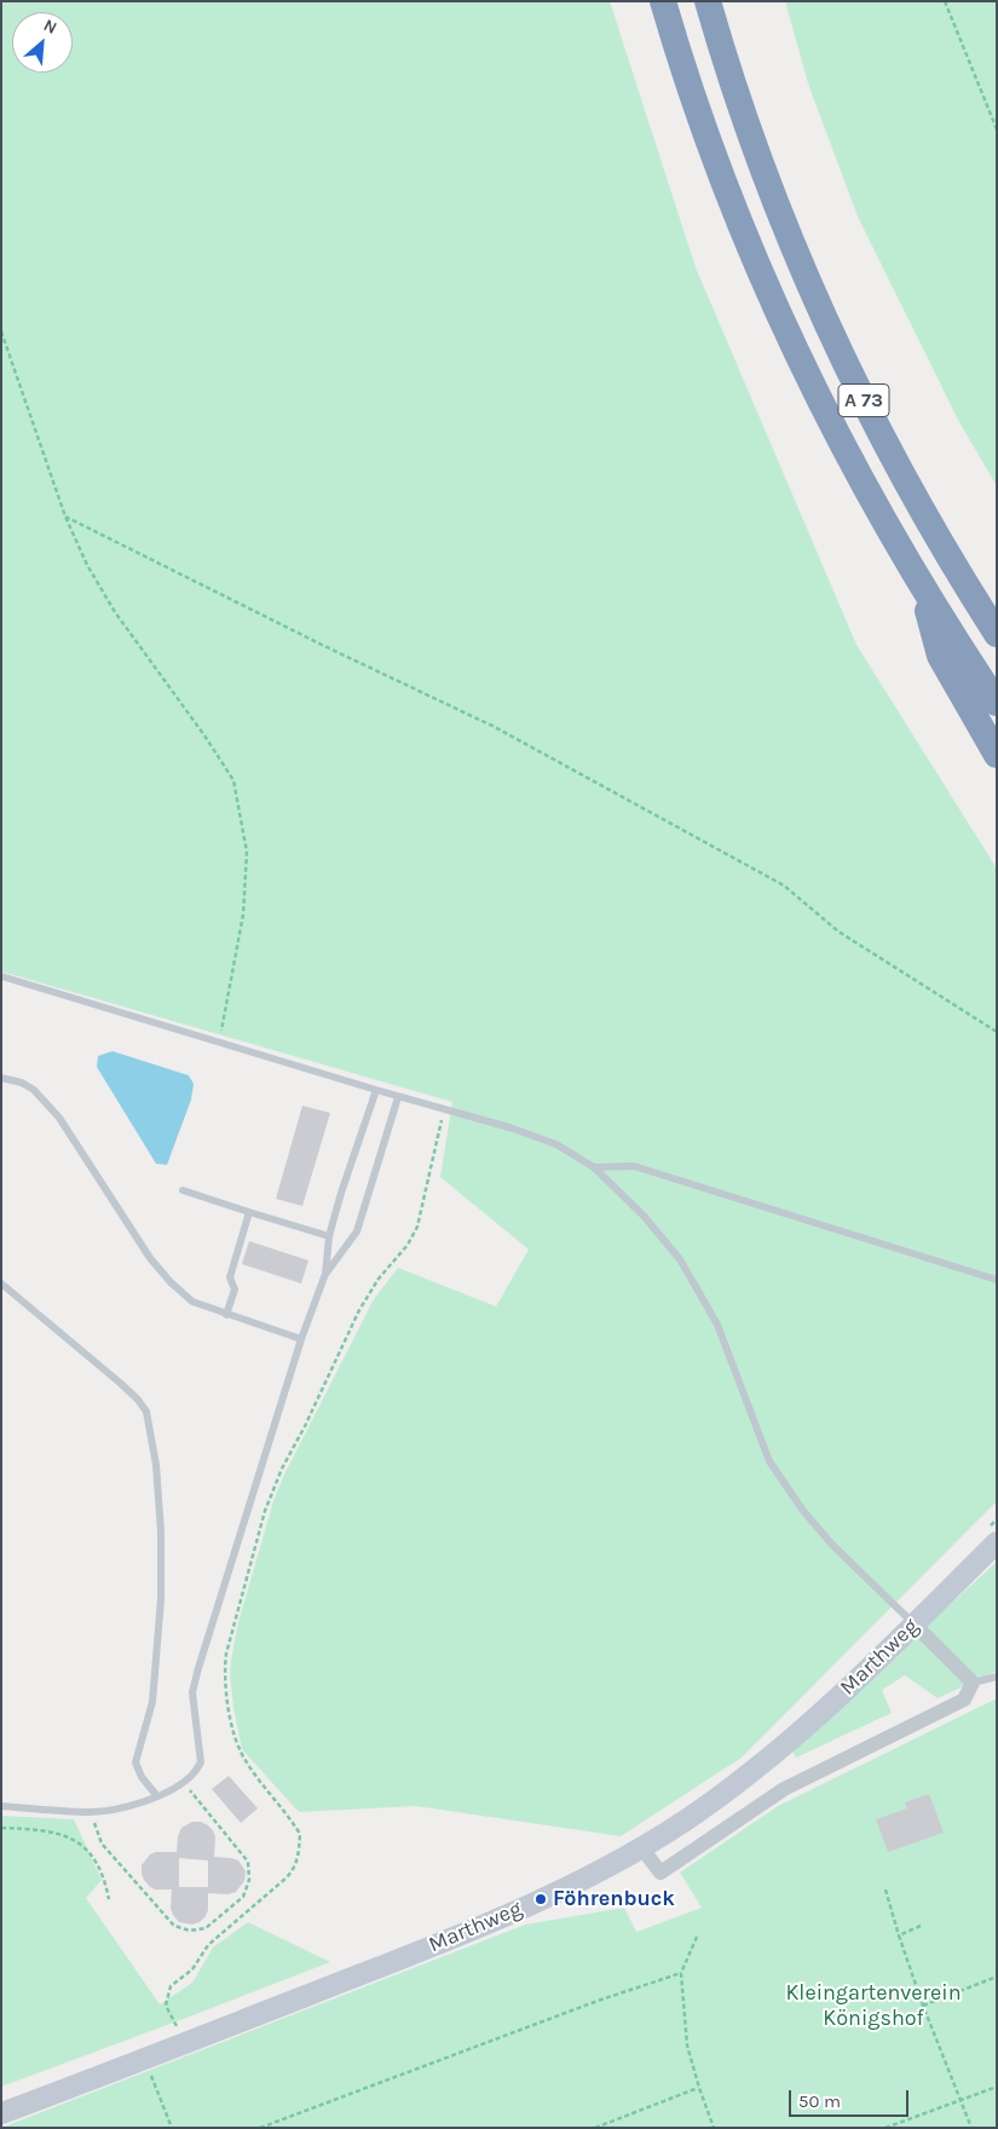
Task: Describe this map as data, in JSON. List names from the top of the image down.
{
  "streets": {
    "highway": ["A 73"],
    "main road": ["Marthweg"]
  },
  "parks": ["Kleingartenverein Königshof"],
  "places": ["Föhrenbuck"],
  "scale_bar": "50 m",
  "north": "top right"
}
